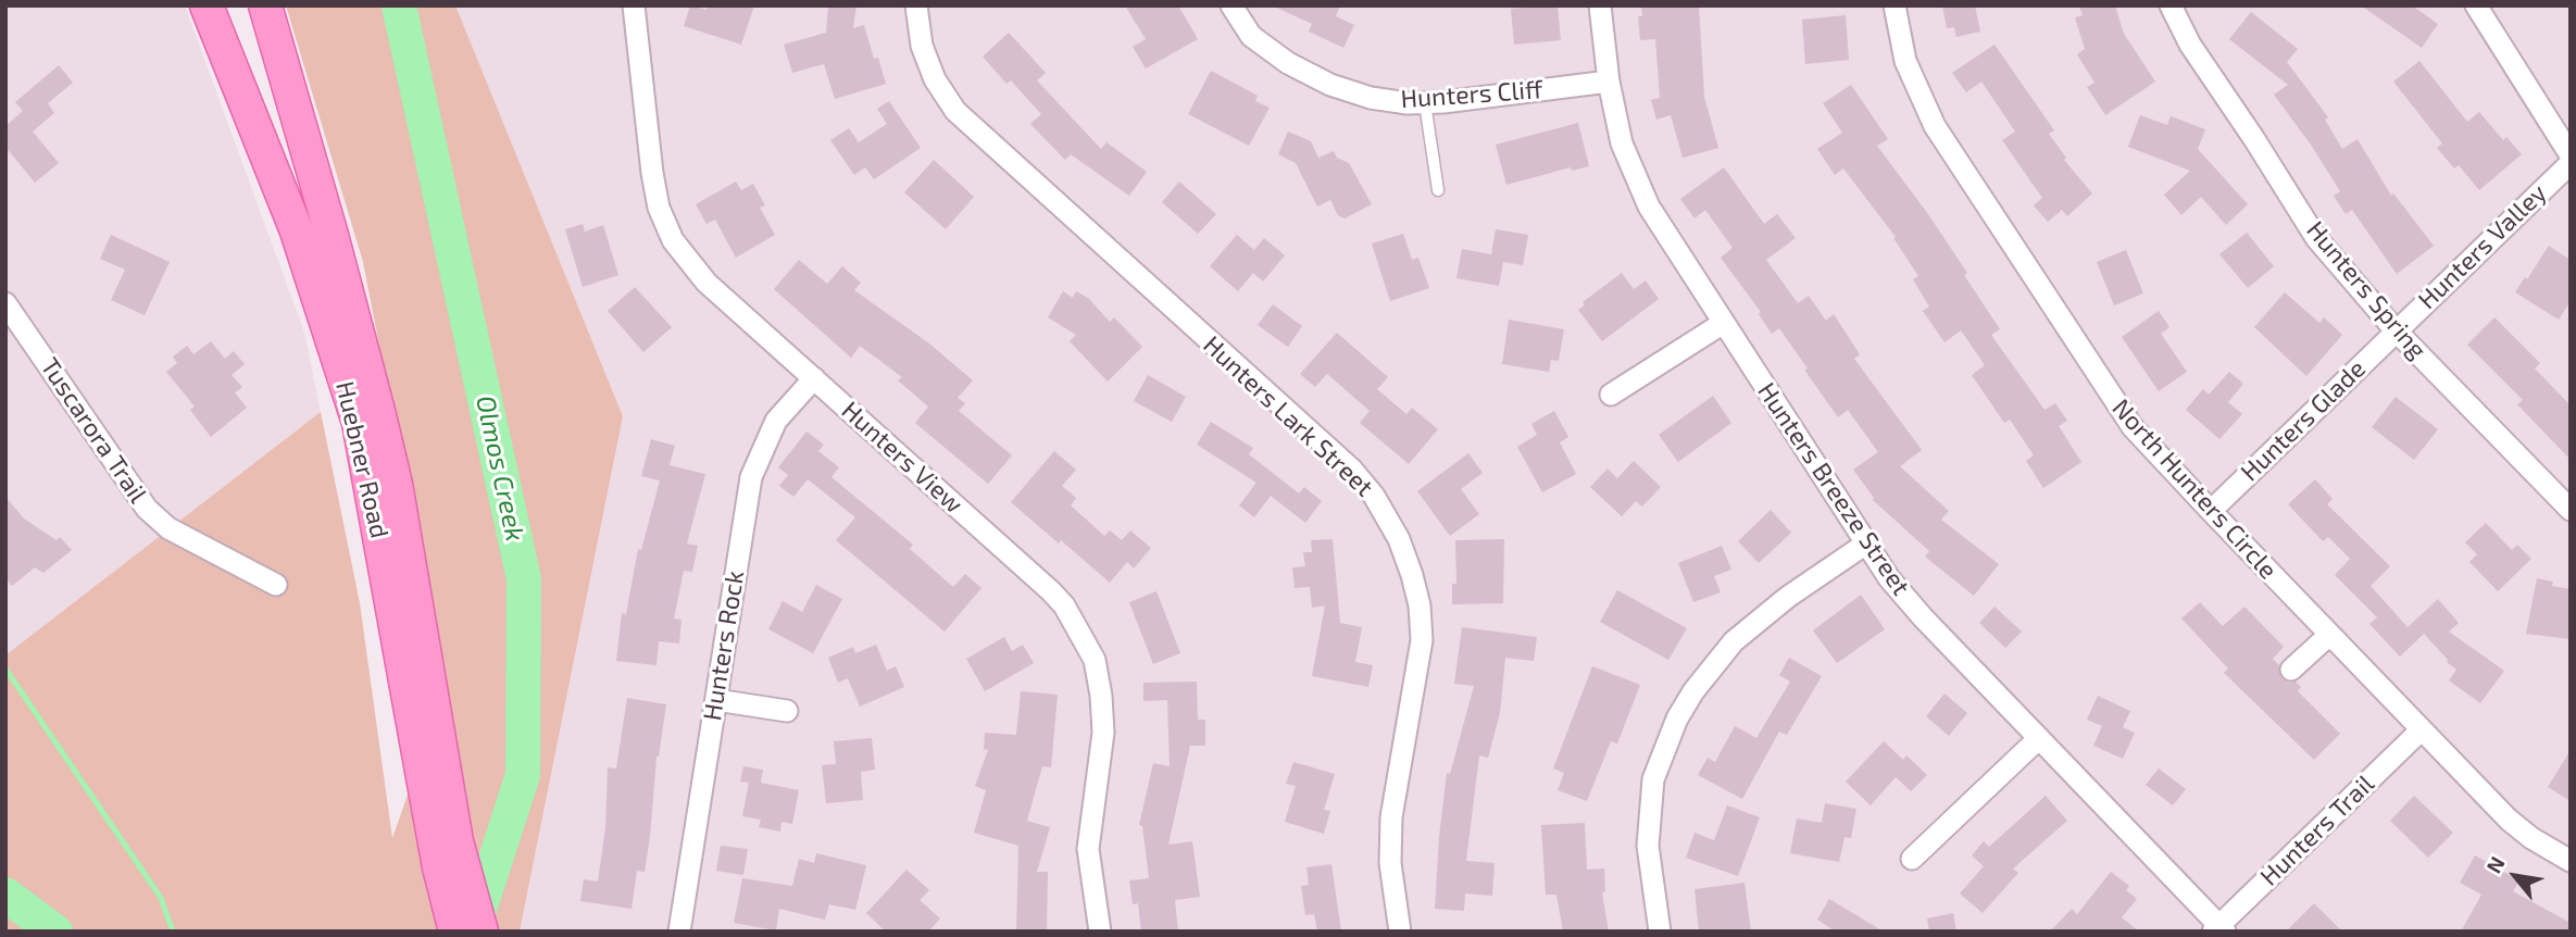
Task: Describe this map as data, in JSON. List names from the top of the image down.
{
  "streets": {
    "main road": ["Huebner Road"],
    "street": [
      "Hunters Cliff",
      "Hunters Valley",
      "Hunters Spring",
      "Hunters Lark Street",
      "Hunters Glade",
      "Tuscarora Trail",
      "Hunters View",
      "Hunters Breeze Street",
      "North Hunters Circle",
      "Hunters Rock",
      "Hunters Trail"
    ]
  },
  "crossings": [
    ["Hunters Cliff", "Hunters Breeze Street"],
    ["Hunters Valley", "Hunters Spring"],
    ["Hunters Valley", "Hunters Glade"],
    ["Hunters Spring", "Hunters Glade"],
    ["Hunters Glade", "North Hunters Circle"],
    ["Hunters View", "Hunters Rock"],
    ["Hunters Breeze Street", "Hunters Trail"],
    ["North Hunters Circle", "Hunters Trail"]
  ],
  "water": ["Olmos Creek"],
  "north": "top left"
}
